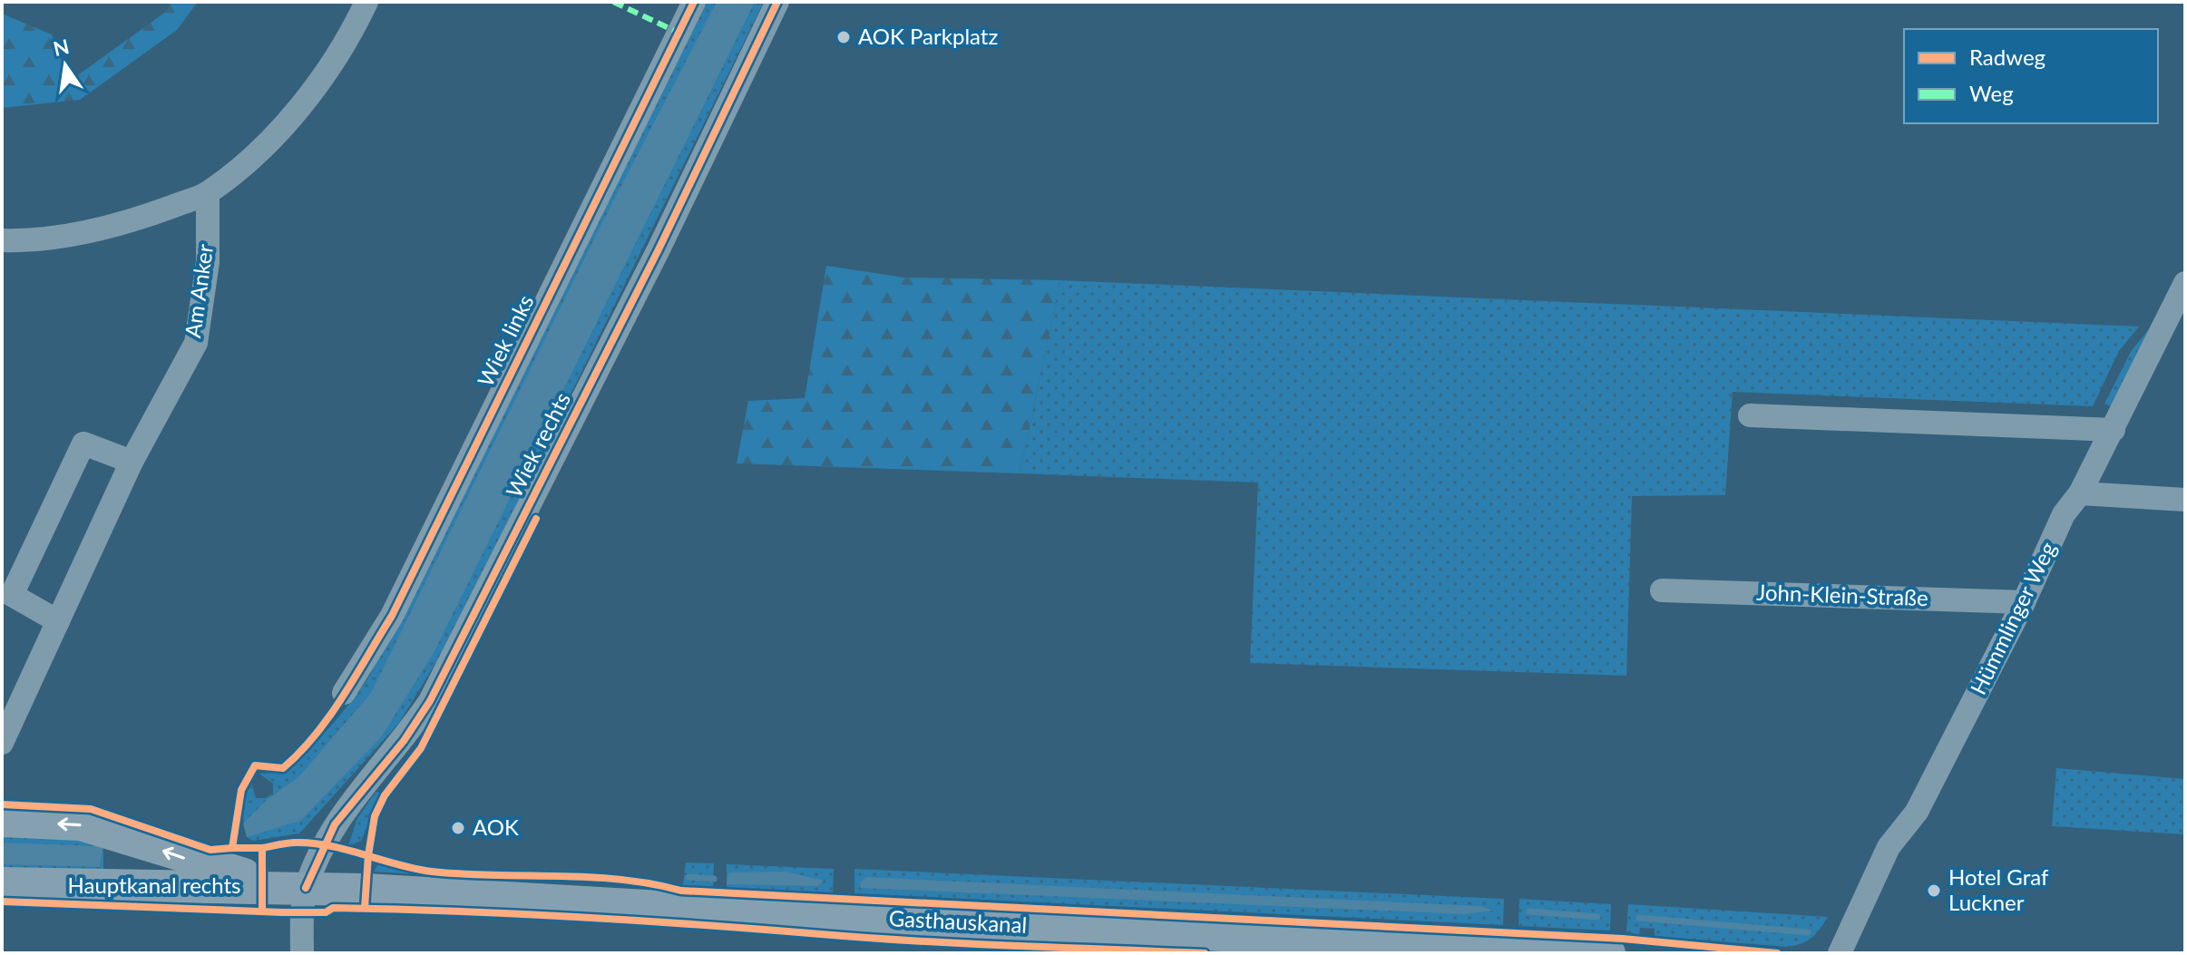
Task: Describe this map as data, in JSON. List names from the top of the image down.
{
  "streets": {
    "street": [
      "Am Anker",
      "Wiek links",
      "Wiek rechts",
      "John-Klein-Straße",
      "Hümmlinger Weg",
      "Hauptkanal rechts",
      "Gasthauskanal"
    ]
  },
  "crossings": [
    ["Wiek rechts", "Hauptkanal rechts"],
    ["Wiek rechts", "Gasthauskanal"],
    ["John-Klein-Straße", "Hümmlinger Weg"],
    ["Hauptkanal rechts", "Gasthauskanal"]
  ],
  "places": ["AOK Parkplatz", "AOK", "Hotel Graf Luckner"],
  "legend": ["Radweg", "Weg"],
  "north": "top"
}
